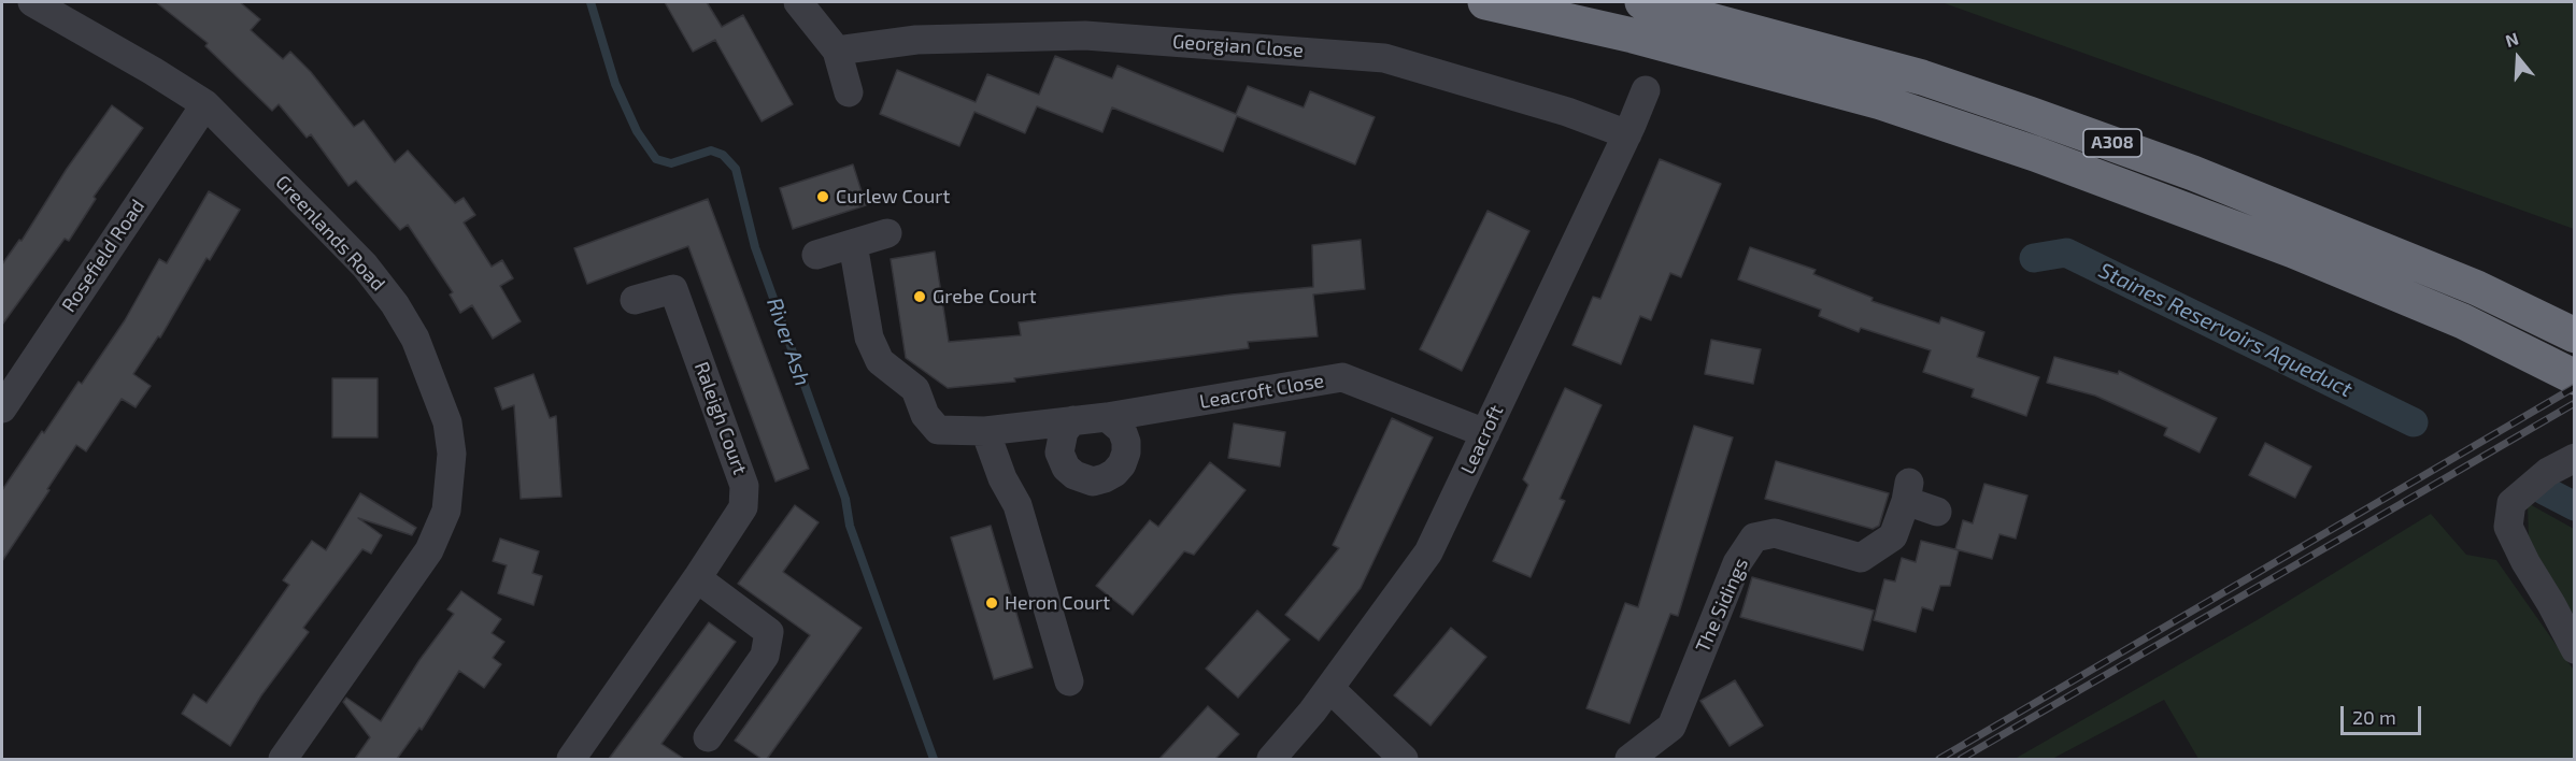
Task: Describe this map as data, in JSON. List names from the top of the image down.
{
  "streets": {
    "highway": ["A308"],
    "street": [
      "Georgian Close",
      "Greenlands Road",
      "Rosefield Road",
      "Leacroft Close",
      "Raleigh Court",
      "Leacroft",
      "The Sidings"
    ]
  },
  "crossings": [
    ["Georgian Close", "Leacroft"],
    ["Greenlands Road", "Rosefield Road"],
    ["Leacroft Close", "Leacroft"]
  ],
  "water": ["Staines Reservoirs Aqueduct", "River Ash"],
  "places": ["Curlew Court", "Grebe Court", "Heron Court"],
  "scale_bar": "20 m",
  "north": "top"
}
